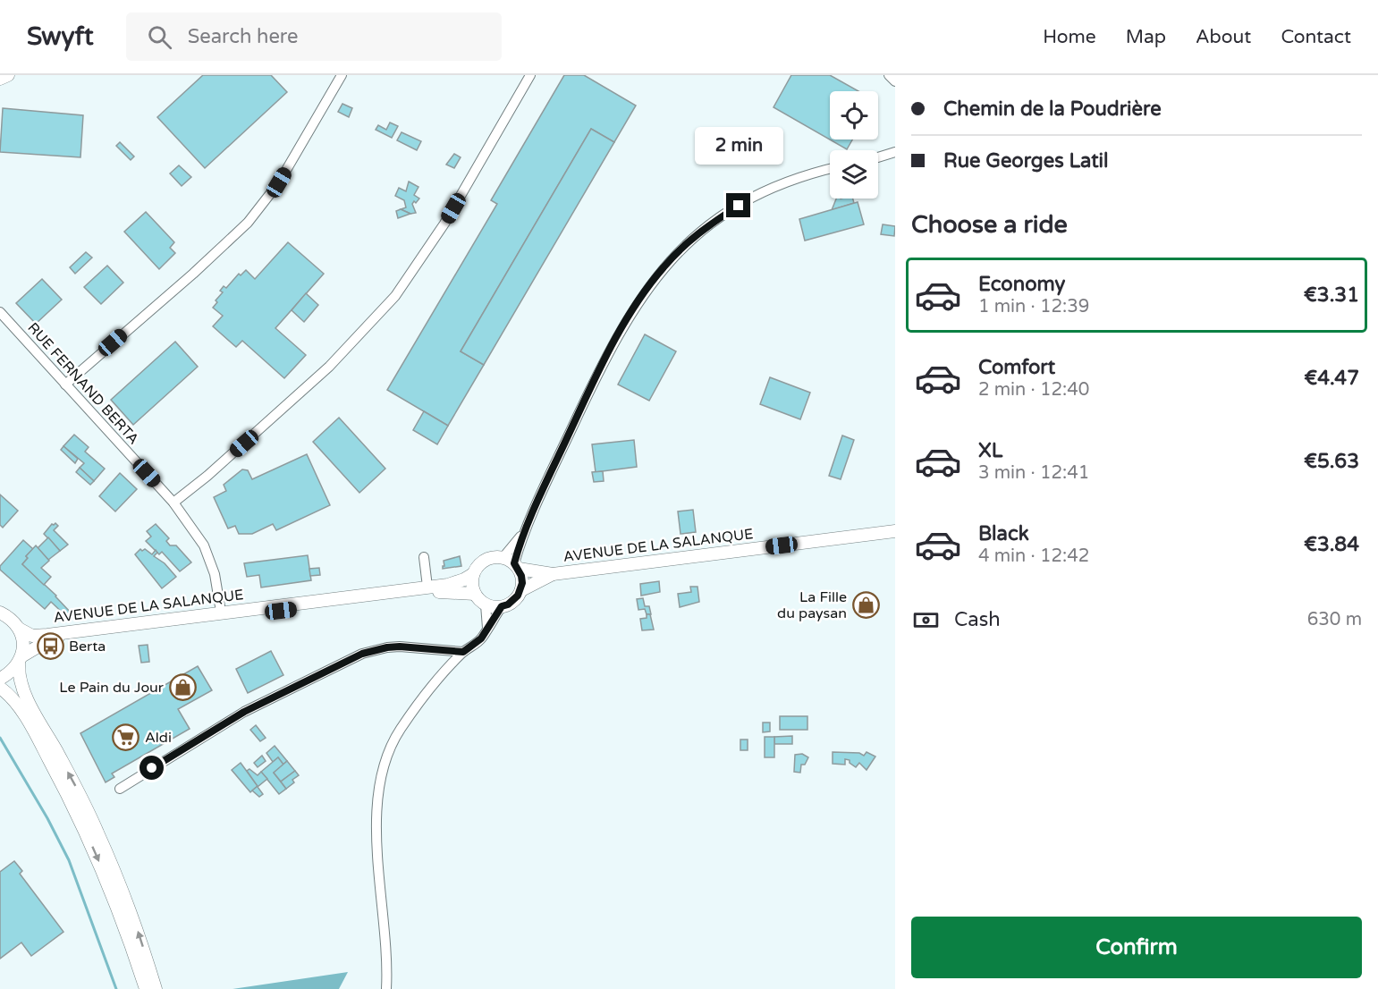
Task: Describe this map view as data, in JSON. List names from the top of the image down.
{
  "streets": {
    "main road": ["AVENUE DE LA SALANQUE"],
    "street": ["RUE FERNAND BERTA"]
  },
  "crossings": [
    ["RUE FERNAND BERTA", "AVENUE DE LA SALANQUE"]
  ],
  "places": {
    "shop": ["La Fille du paysan", "Le Pain du Jour"],
    "bus stop": ["Berta"],
    "supermarket": ["Aldi"]
  },
  "page": {
    "header": "Swyft",
    "search": "Search here",
    "nav": [
      "Home",
      "Map",
      "About",
      "Contact"
    ],
    "banner": ["Chemin de la Poudrière", "Rue Georges Latil"],
    "bubble": "2 min",
    "heading": "Choose a ride",
    "list": [
      {
        "name": "Economy",
        "note": "1 min · 12:39",
        "value": "€3.31"
      },
      {
        "name": "Comfort",
        "note": "2 min · 12:40",
        "value": "€4.47"
      },
      {
        "name": "XL",
        "note": "3 min · 12:41",
        "value": "€5.63"
      },
      {
        "name": "Black",
        "note": "4 min · 12:42",
        "value": "€3.84"
      }
    ],
    "pay": ["Cash", "630 m"],
    "buttons": "Confirm"
  }
}
